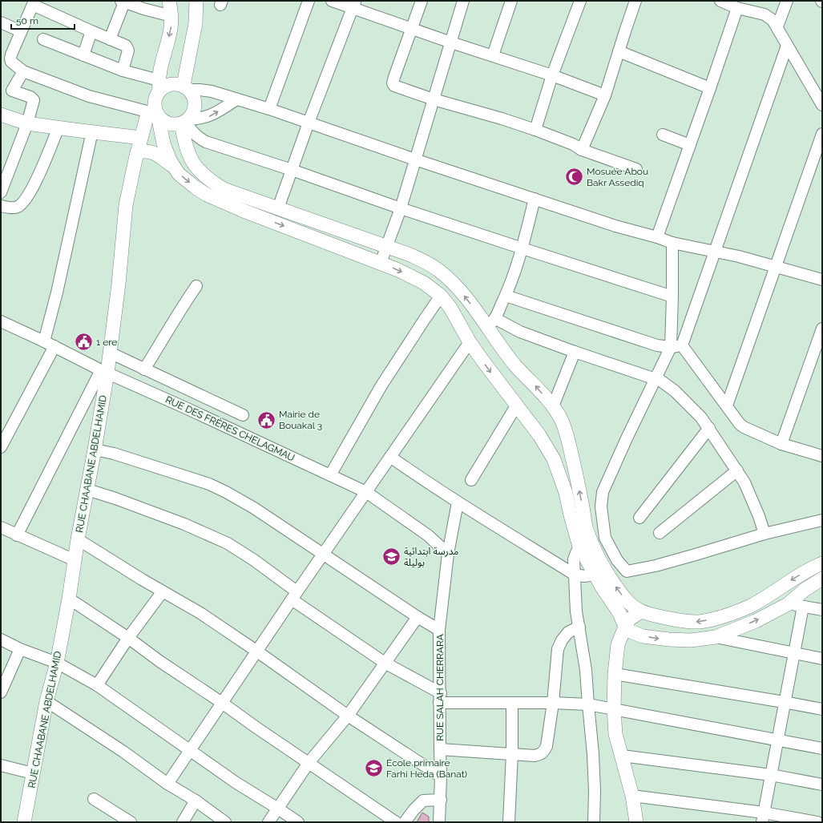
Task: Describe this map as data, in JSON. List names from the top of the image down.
{
  "streets": {
    "main road": ["RUE CHAABANE ABDELHAMID"],
    "street": ["RUE DES FRÈRES CHELAGMAU", "RUE SALAH CHERRARA"]
  },
  "crossings": [
    ["RUE DES FRÈRES CHELAGMAU", "RUE CHAABANE ABDELHAMID"],
    ["RUE DES FRÈRES CHELAGMAU", "RUE SALAH CHERRARA"]
  ],
  "places": {
    "mosque": ["Mosuée Abou Bakr Assediq"],
    "public building": ["1 ere", "Mairie de Bouakal 3"],
    "school or university": ["مدرسة ابتدائية بوليلة", "École primaire Farhi Heda (Banat)"]
  },
  "scale_bar": "50 m"
}
